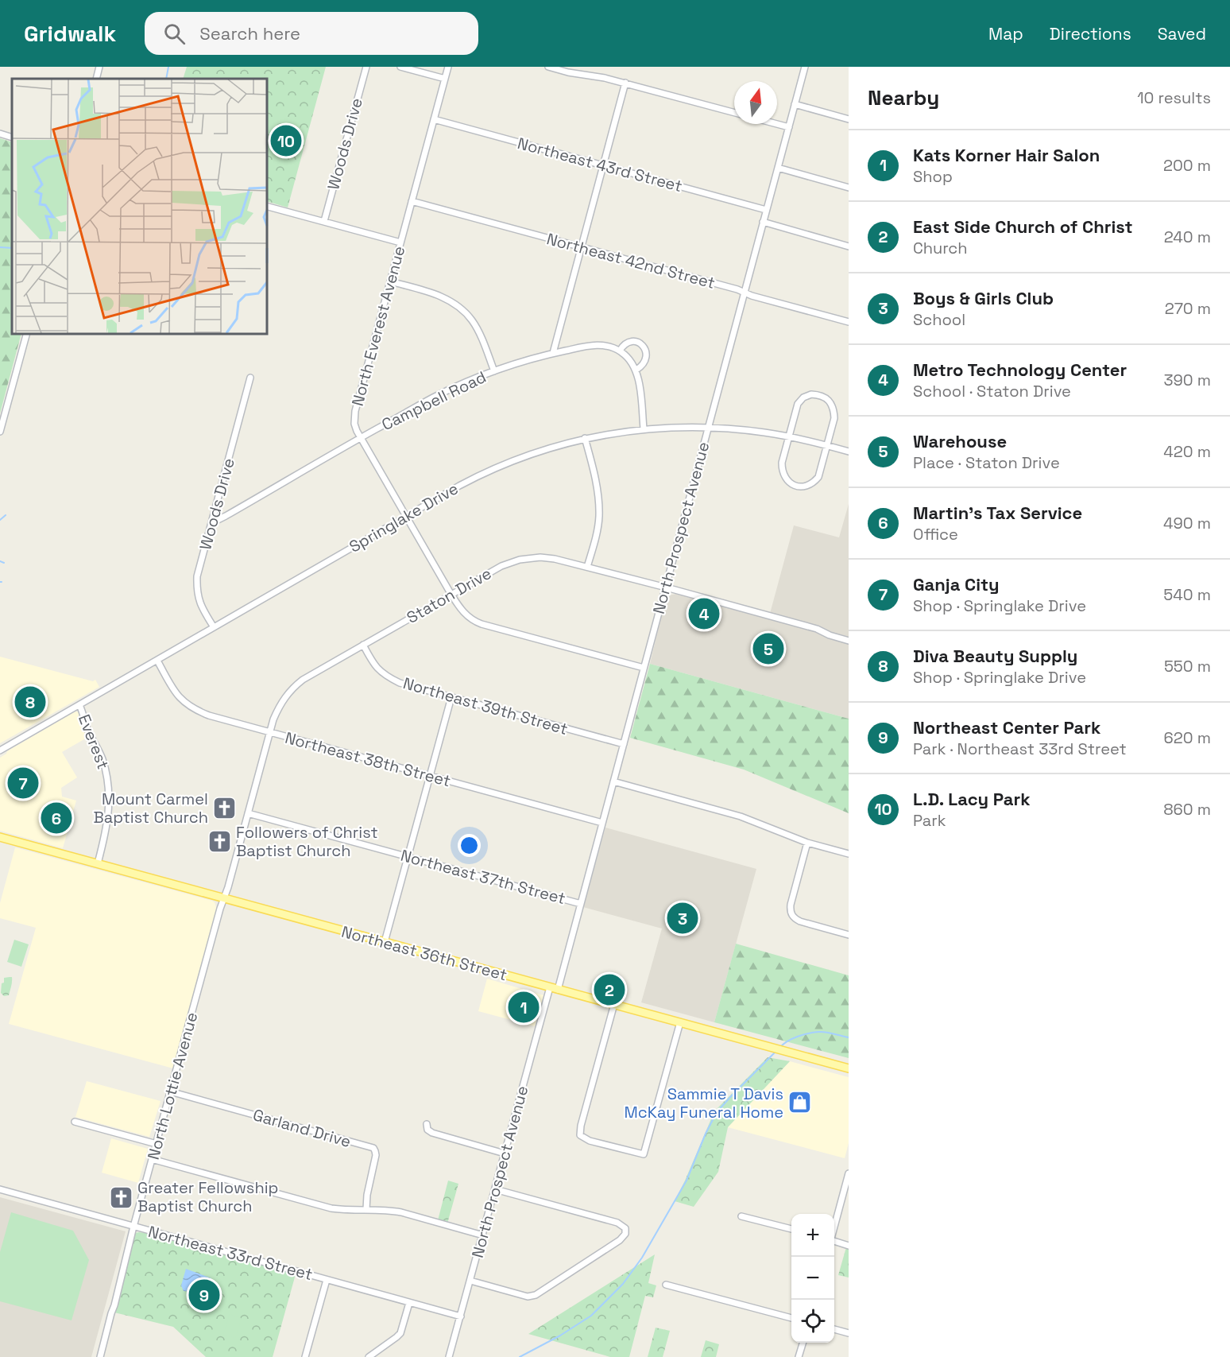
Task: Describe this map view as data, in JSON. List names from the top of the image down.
{
  "streets": {
    "main road": ["Northeast 36th Street"],
    "street": [
      "Woods Drive",
      "Northeast 43rd Street",
      "Northeast 42nd Street",
      "North Everest Avenue",
      "Campbell Road",
      "Springlake Drive",
      "North Prospect Avenue",
      "Staton Drive",
      "Northeast 39th Street",
      "Everest",
      "Northeast 38th Street",
      "Northeast 37th Street",
      "North Lottie Avenue",
      "Garland Drive",
      "Northeast 33rd Street"
    ]
  },
  "crossings": [
    ["Woods Drive", "Campbell Road"],
    ["Woods Drive", "Springlake Drive"],
    ["Northeast 43rd Street", "North Everest Avenue"],
    ["Northeast 43rd Street", "North Prospect Avenue"],
    ["Northeast 42nd Street", "North Everest Avenue"],
    ["Northeast 42nd Street", "North Prospect Avenue"],
    ["North Everest Avenue", "Campbell Road"],
    ["North Everest Avenue", "Springlake Drive"],
    ["North Everest Avenue", "North Prospect Avenue"],
    ["North Everest Avenue", "Staton Drive"],
    ["Springlake Drive", "North Prospect Avenue"],
    ["Springlake Drive", "Everest"],
    ["Springlake Drive", "Northeast 38th Street"],
    ["North Prospect Avenue", "Staton Drive"],
    ["North Prospect Avenue", "Northeast 39th Street"],
    ["North Prospect Avenue", "Northeast 38th Street"],
    ["North Prospect Avenue", "Northeast 37th Street"],
    ["North Prospect Avenue", "Northeast 36th Street"],
    ["North Prospect Avenue", "Northeast 33rd Street"],
    ["Staton Drive", "Northeast 39th Street"],
    ["Staton Drive", "Northeast 38th Street"],
    ["Staton Drive", "Northeast 37th Street"],
    ["Staton Drive", "Northeast 36th Street"],
    ["Staton Drive", "North Lottie Avenue"],
    ["Everest", "Northeast 36th Street"],
    ["Northeast 36th Street", "North Lottie Avenue"],
    ["North Lottie Avenue", "Garland Drive"],
    ["North Lottie Avenue", "Northeast 33rd Street"]
  ],
  "places": {
    "church": ["Mount Carmel Baptist Church", "Followers of Christ Baptist Church", "Greater Fellowship Baptist Church"],
    "shop": ["Sammie T Davis McKay Funeral Home"]
  },
  "north": "top",
  "page": {
    "header": "Gridwalk",
    "search": "Search here",
    "nav": ["Map", "Directions", "Saved"],
    "heading": ["Nearby", "10 results"],
    "pins": [
      "10",
      "4",
      "5",
      "8",
      "7",
      "6",
      "3",
      "2",
      "1",
      "9"
    ],
    "list": [
      {
        "mark": "1",
        "name": "Kats Korner Hair Salon",
        "note": "Shop",
        "value": "200 m"
      },
      {
        "mark": "2",
        "name": "East Side Church of Christ",
        "note": "Church",
        "value": "240 m"
      },
      {
        "mark": "3",
        "name": "Boys & Girls Club",
        "note": "School",
        "value": "270 m"
      },
      {
        "mark": "4",
        "name": "Metro Technology Center",
        "note": "School · Staton Drive",
        "value": "390 m"
      },
      {
        "mark": "5",
        "name": "Warehouse",
        "note": "Place · Staton Drive",
        "value": "420 m"
      },
      {
        "mark": "6",
        "name": "Martin's Tax Service",
        "note": "Office",
        "value": "490 m"
      },
      {
        "mark": "7",
        "name": "Ganja City",
        "note": "Shop · Springlake Drive",
        "value": "540 m"
      },
      {
        "mark": "8",
        "name": "Diva Beauty Supply",
        "note": "Shop · Springlake Drive",
        "value": "550 m"
      },
      {
        "mark": "9",
        "name": "Northeast Center Park",
        "note": "Park · Northeast 33rd Street",
        "value": "620 m"
      },
      {
        "mark": "10",
        "name": "L.D. Lacy Park",
        "note": "Park",
        "value": "860 m"
      }
    ],
    "map_buttons": ["+", "−"]
  }
}
